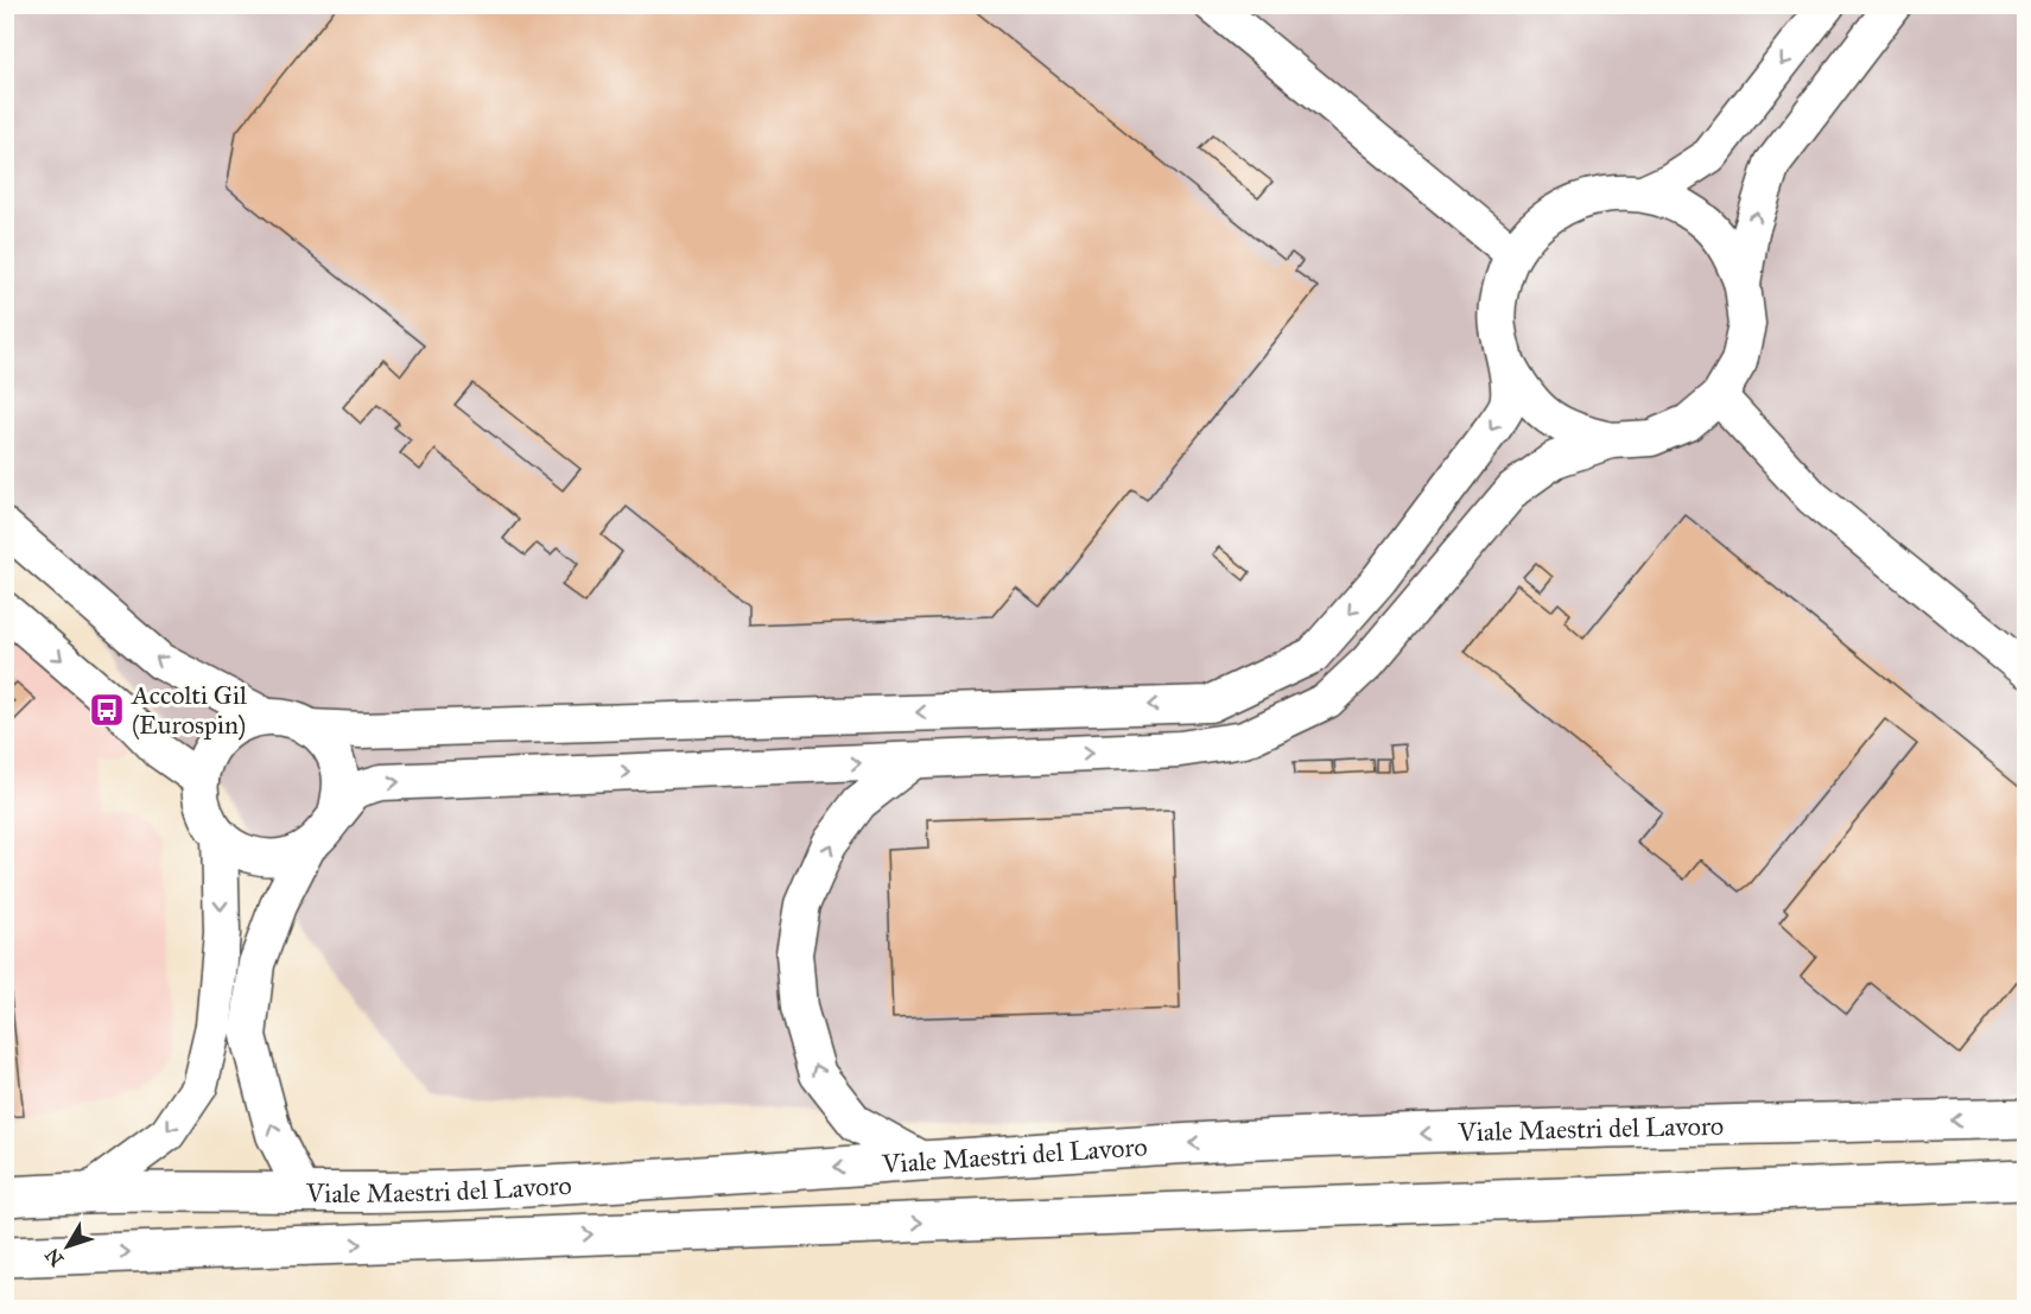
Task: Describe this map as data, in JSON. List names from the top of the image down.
{
  "streets": {
    "street": ["Viale Maestri del Lavoro"]
  },
  "places": {
    "bus stop": ["Accolti Gil (Eurospin)"]
  },
  "north": "bottom left"
}
